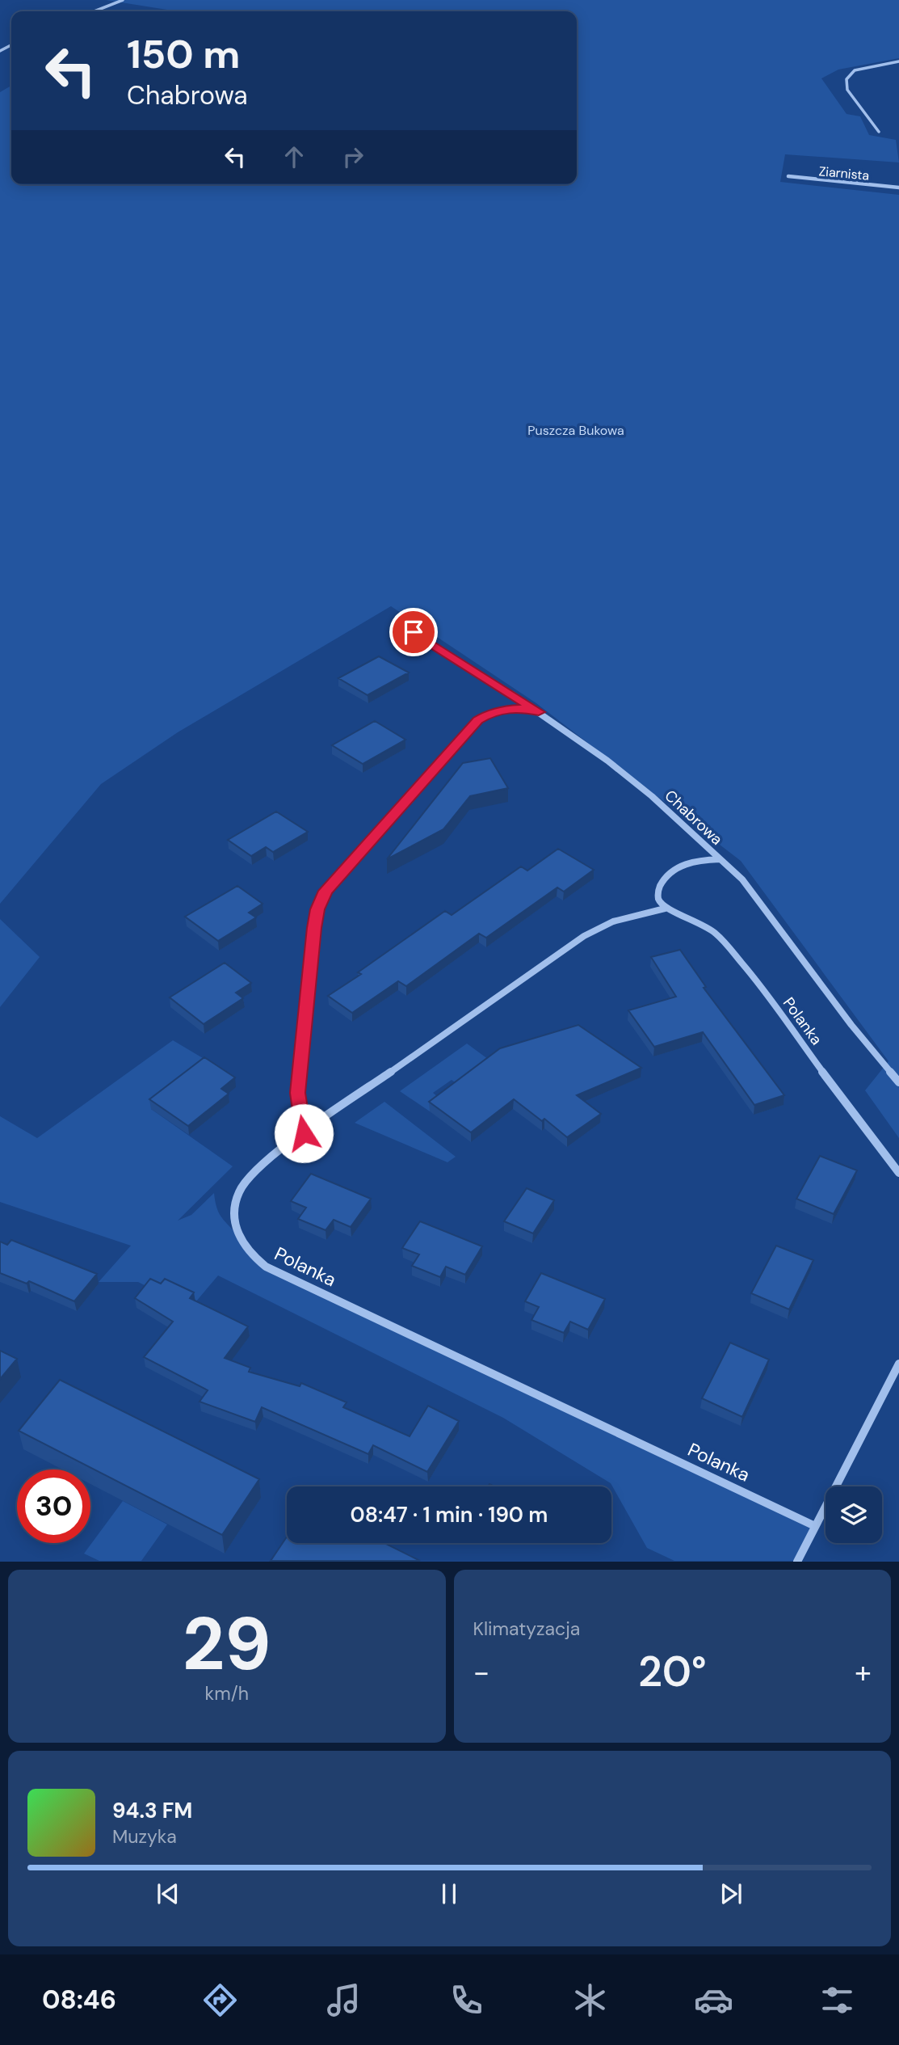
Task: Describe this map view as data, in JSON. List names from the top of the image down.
{
  "streets": {
    "street": ["Ziarnista", "Chabrowa", "Polanka"]
  },
  "parks": ["Puszcza Bukowa"],
  "page": {
    "turn": ["150 m", "Chabrowa"],
    "limit": "30",
    "trip": "08:47 · 1 min · 190 m",
    "tile": [
      ["29", "km/h"],
      "Klimatyzacja"
    ],
    "heat": ["−", "20°", "+"],
    "song": ["94.3 FM", "Muzyka"],
    "tabs": "08:46"
  }
}
